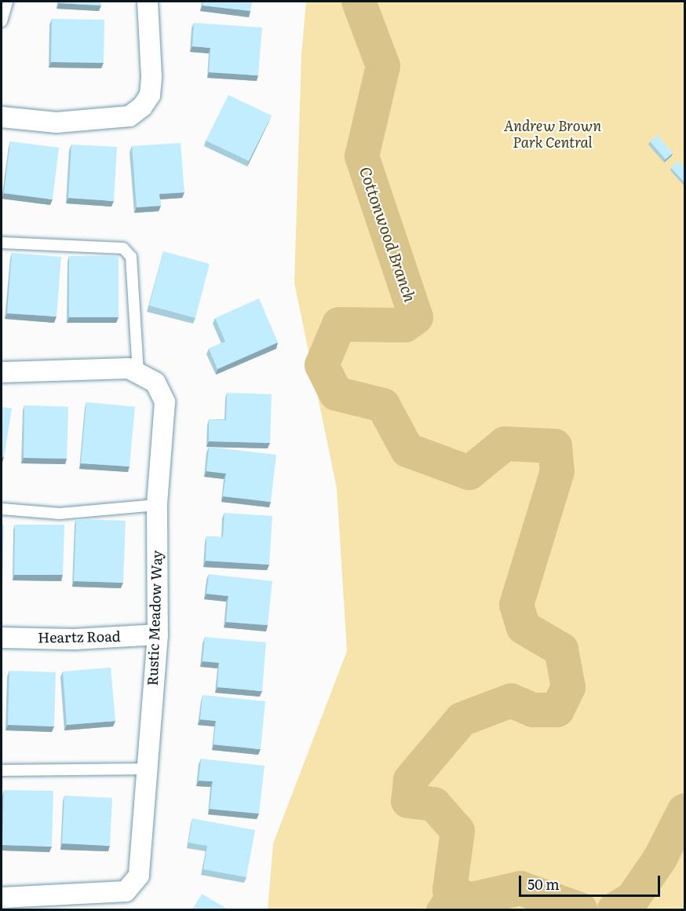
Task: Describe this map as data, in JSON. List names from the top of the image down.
{
  "streets": {
    "street": ["Rustic Meadow Way", "Heartz Road"]
  },
  "crossings": [
    ["Rustic Meadow Way", "Heartz Road"]
  ],
  "water": ["Cottonwood Branch"],
  "parks": ["Andrew Brown Park Central"],
  "scale_bar": "50 m"
}
